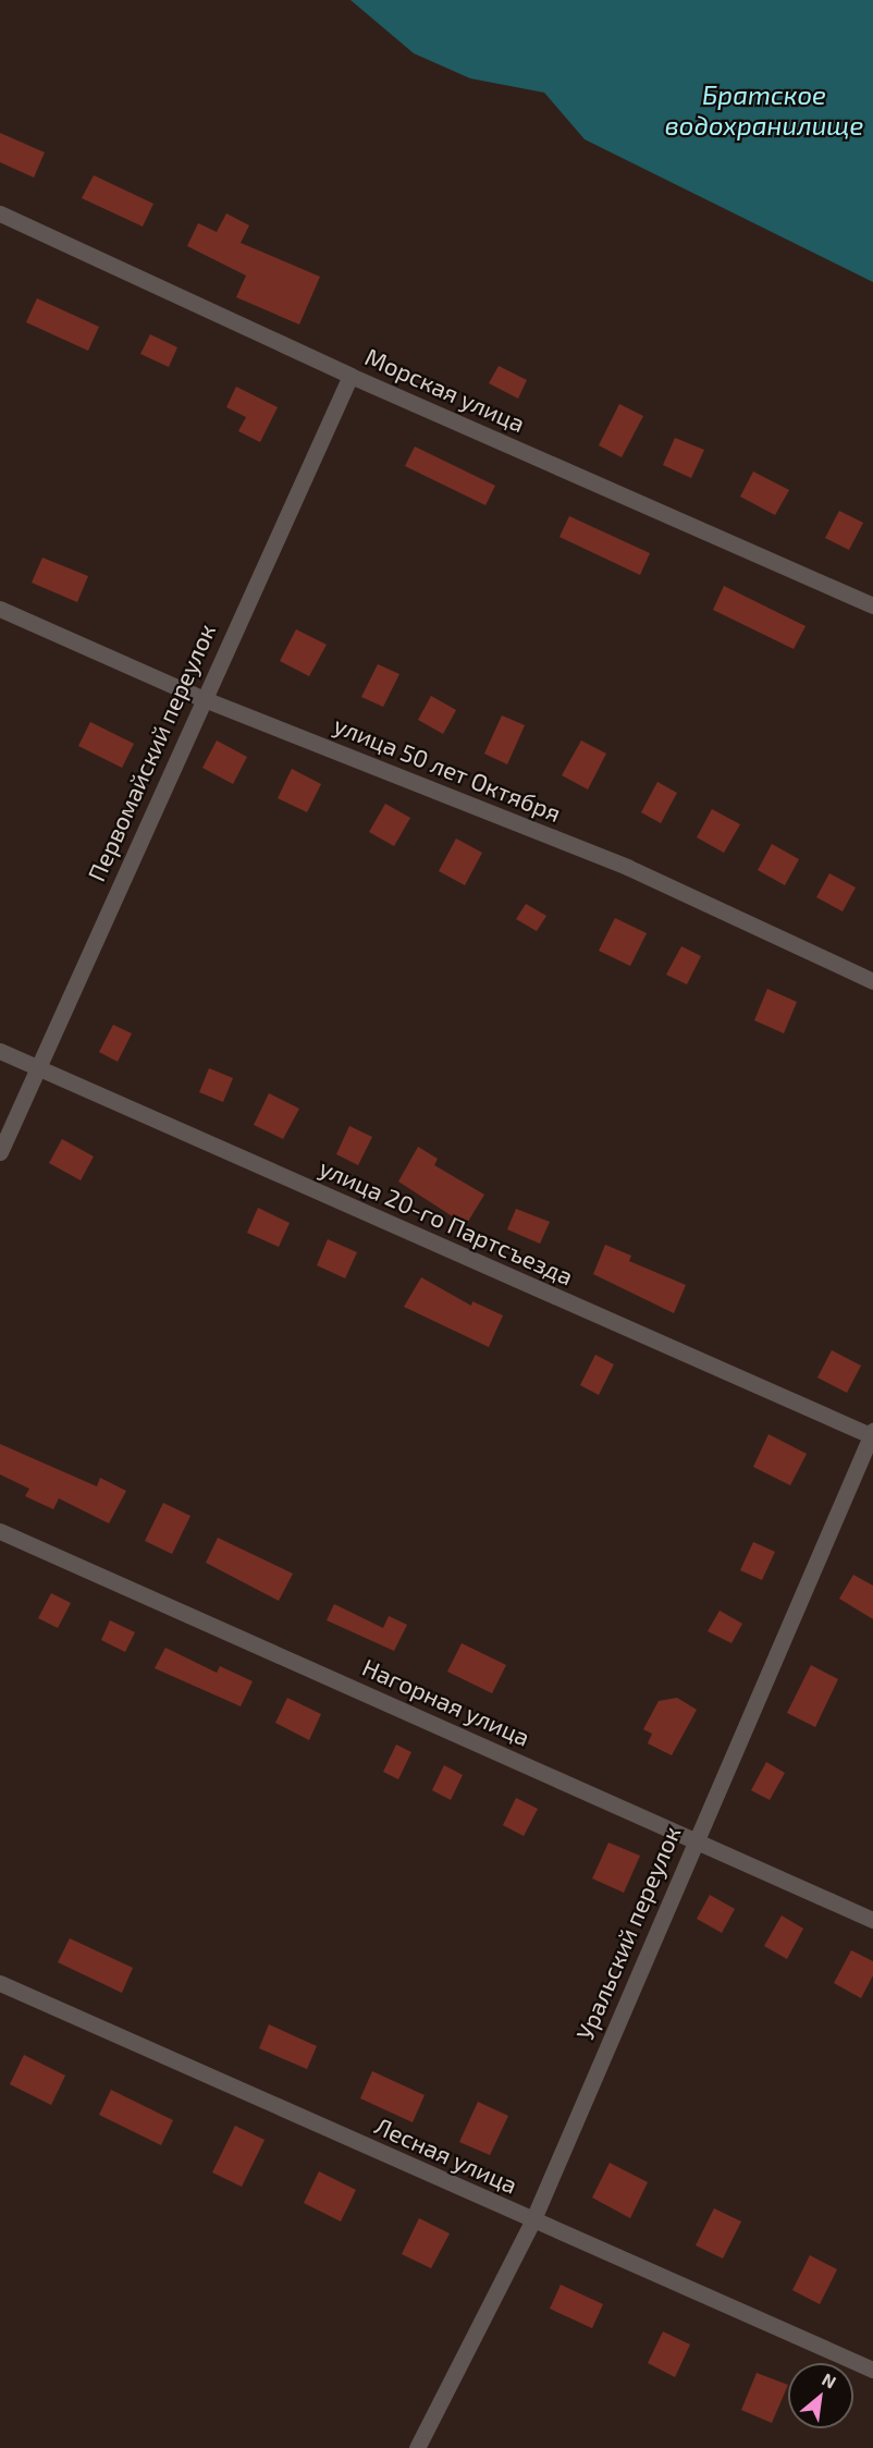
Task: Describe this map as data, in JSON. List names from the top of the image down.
{
  "streets": {
    "street": [
      "Морская улица",
      "Первомайский переулок",
      "улица 50 лет Октября",
      "улица 20-го Партсъезда",
      "Нагорная улица",
      "Уральский переулок",
      "Лесная улица"
    ]
  },
  "crossings": [
    ["Морская улица", "Первомайский переулок"],
    ["Первомайский переулок", "улица 50 лет Октября"],
    ["Первомайский переулок", "улица 20-го Партсъезда"],
    ["улица 20-го Партсъезда", "Уральский переулок"],
    ["Нагорная улица", "Уральский переулок"],
    ["Уральский переулок", "Лесная улица"]
  ],
  "water": ["Братское водохранилище"],
  "north": "top right"
}
